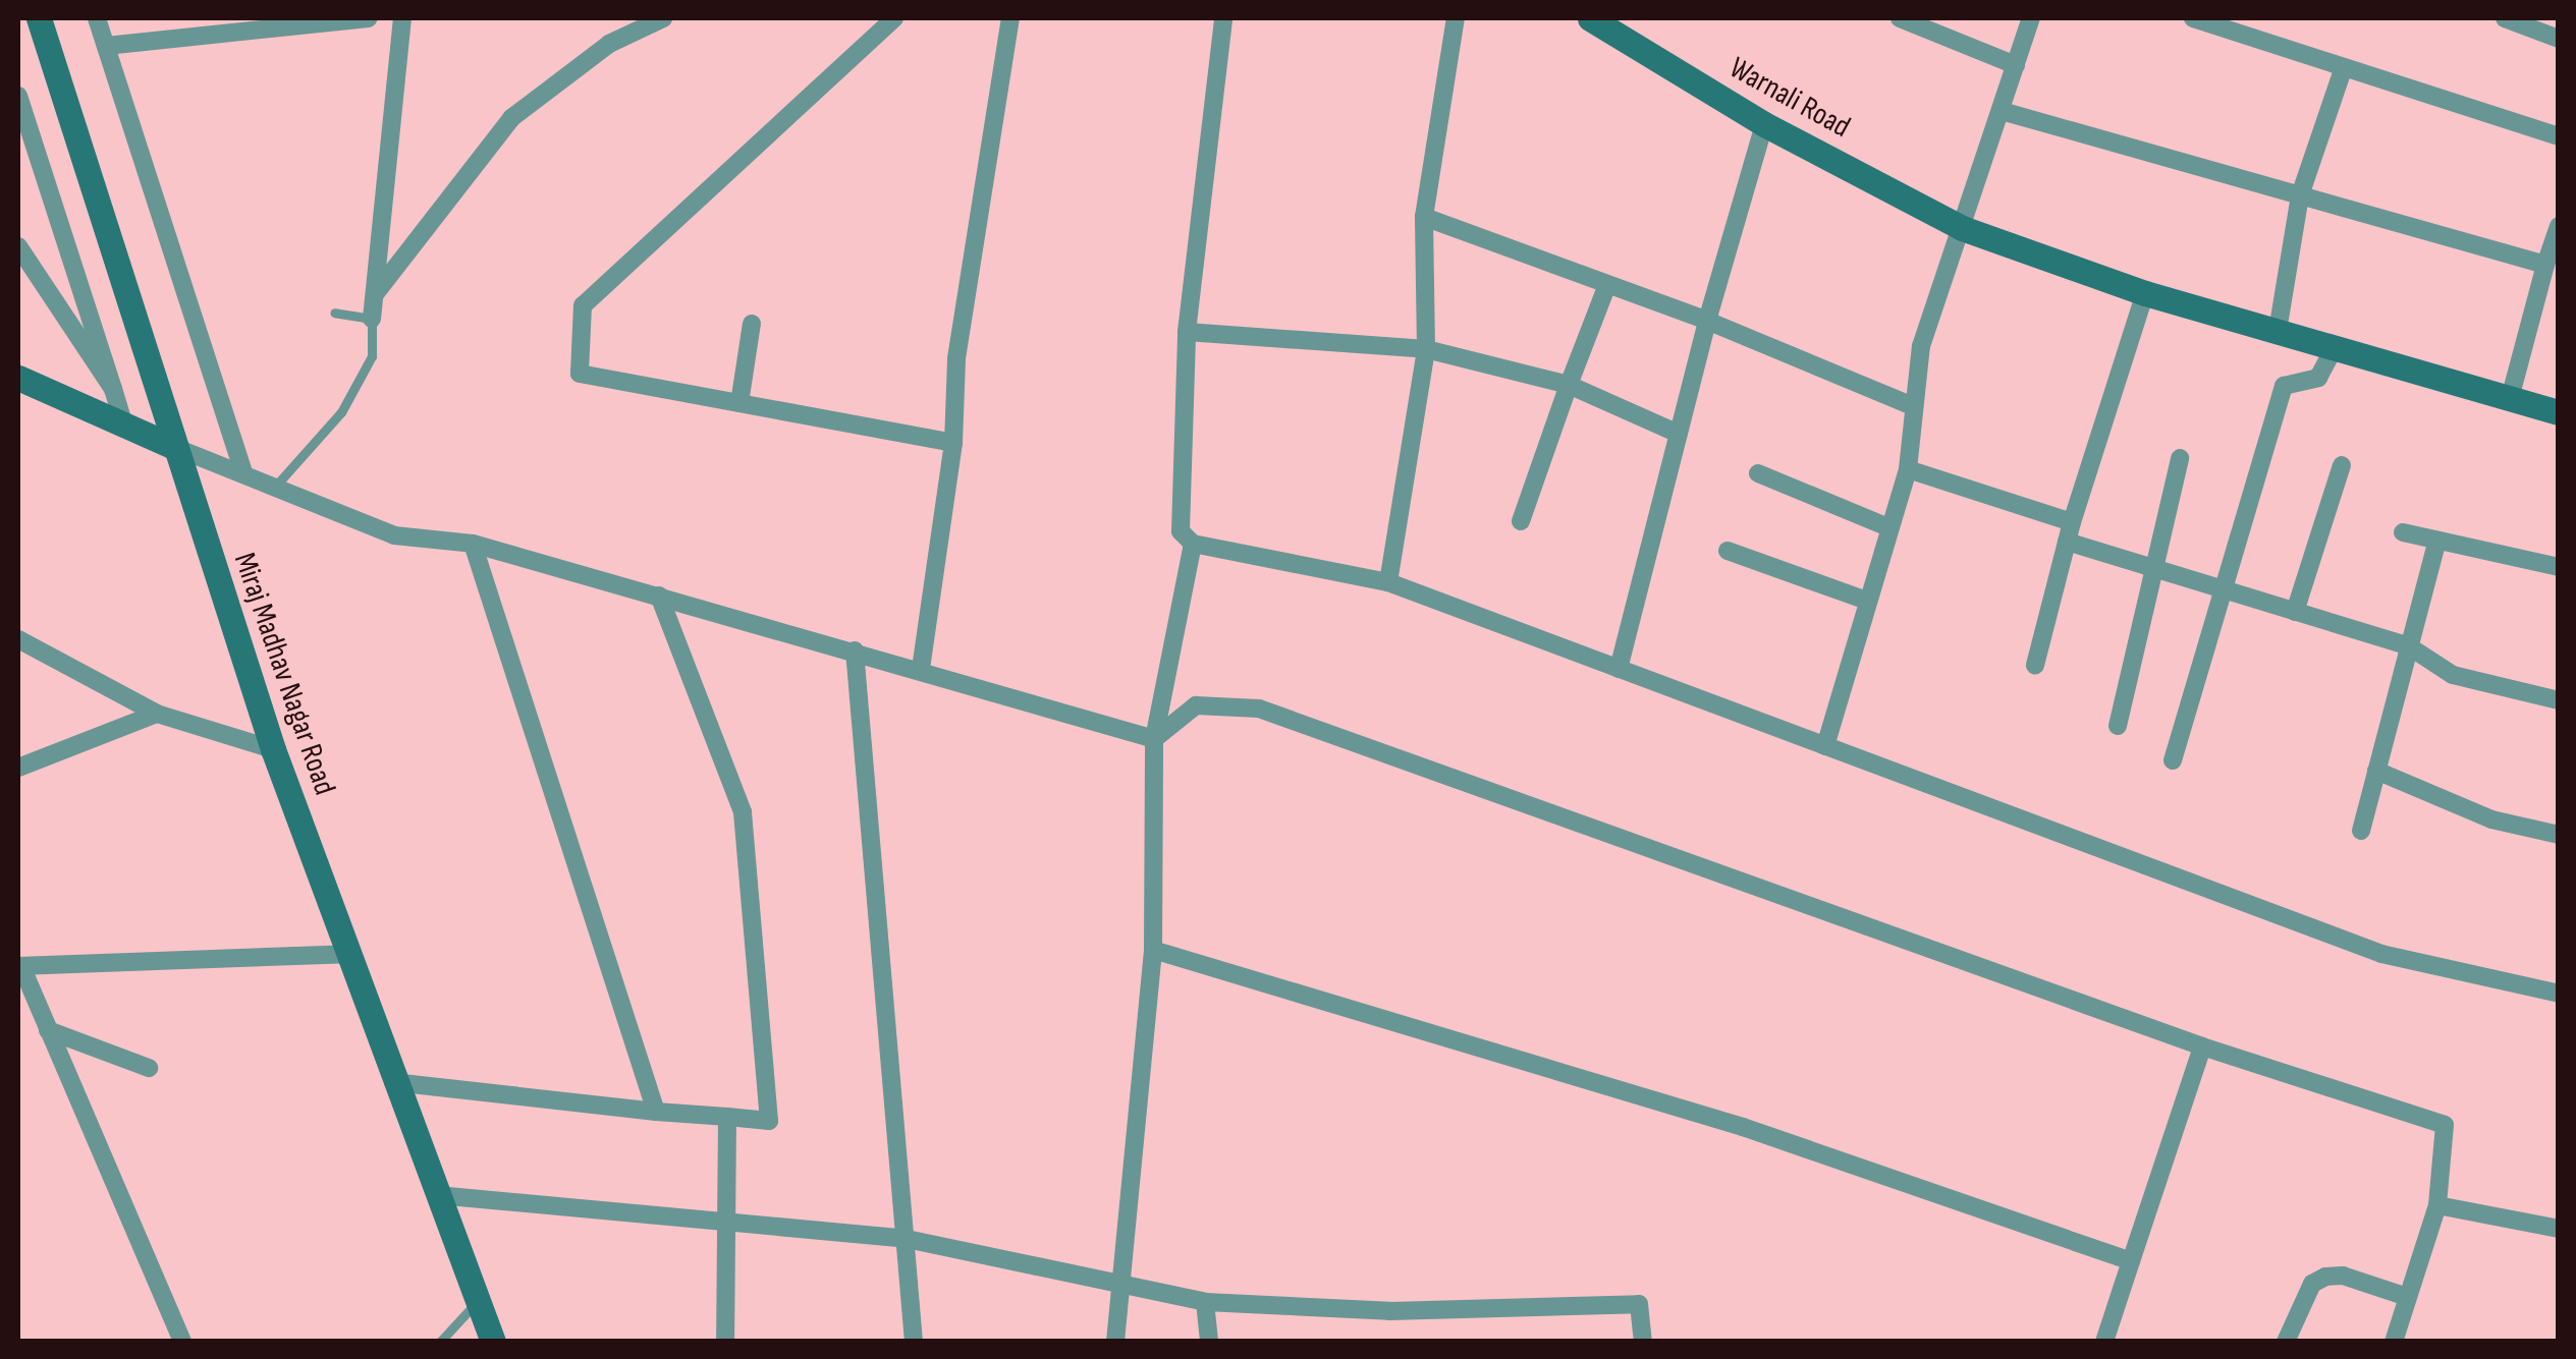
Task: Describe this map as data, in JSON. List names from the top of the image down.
{
  "streets": {
    "street": ["Warnali Road", "Miraj Madhav Nagar Road"]
  }
}
